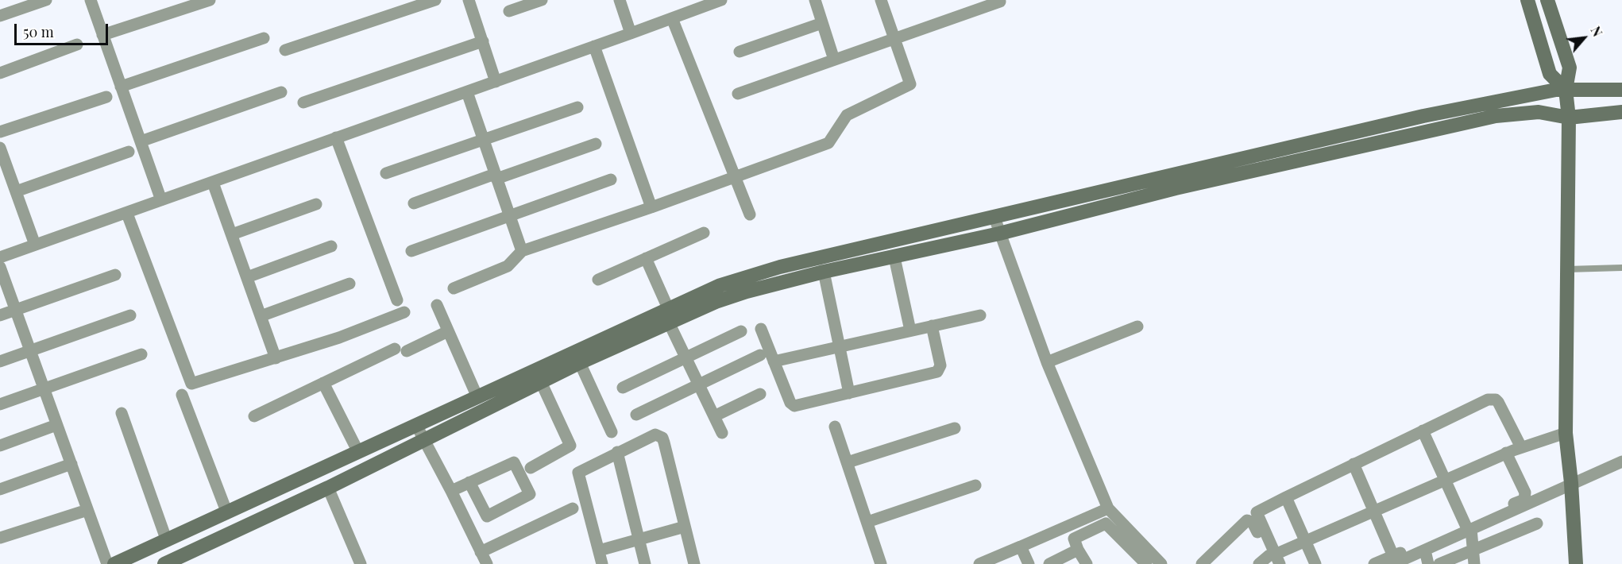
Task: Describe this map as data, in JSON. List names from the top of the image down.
{
  "scale_bar": "50 m",
  "north": "top right"
}
